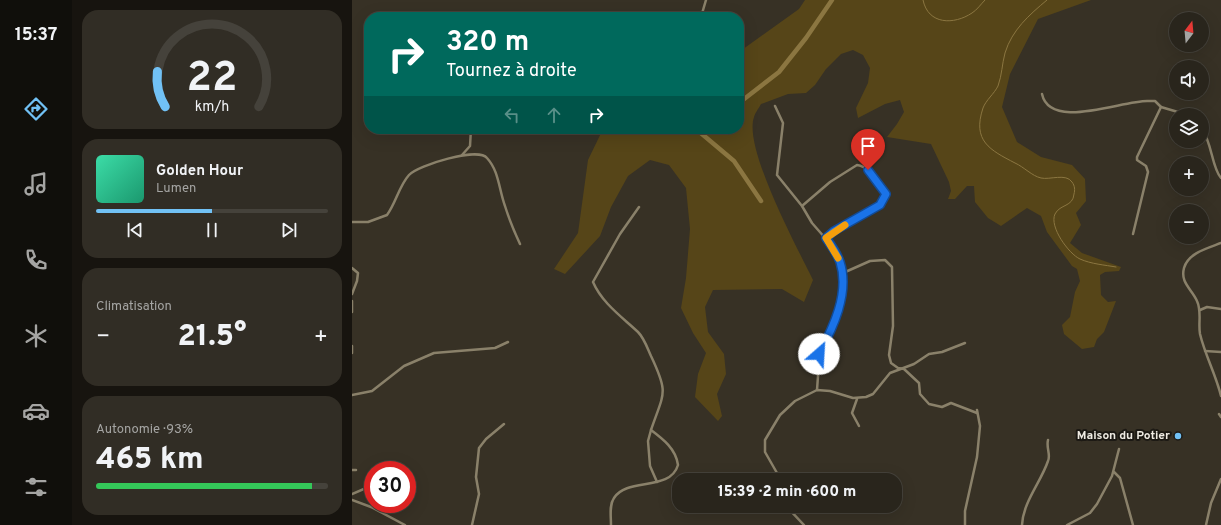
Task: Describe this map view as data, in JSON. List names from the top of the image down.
{
  "places": ["Maison du Potier"],
  "north": "top",
  "page": {
    "tabs": "15:37",
    "map_buttons": ["+", "−"],
    "turn": ["320 m", "Tournez à droite"],
    "song": ["Golden Hour", "Lumen"],
    "tile": [
      "Climatisation",
      ["Autonomie · 93%", "465 km"]
    ],
    "heat": ["−", "21.5°", "+"],
    "limit": "30",
    "trip": "15:39 · 2 min · 600 m",
    "gauge": ["22", "km/h"]
  }
}
